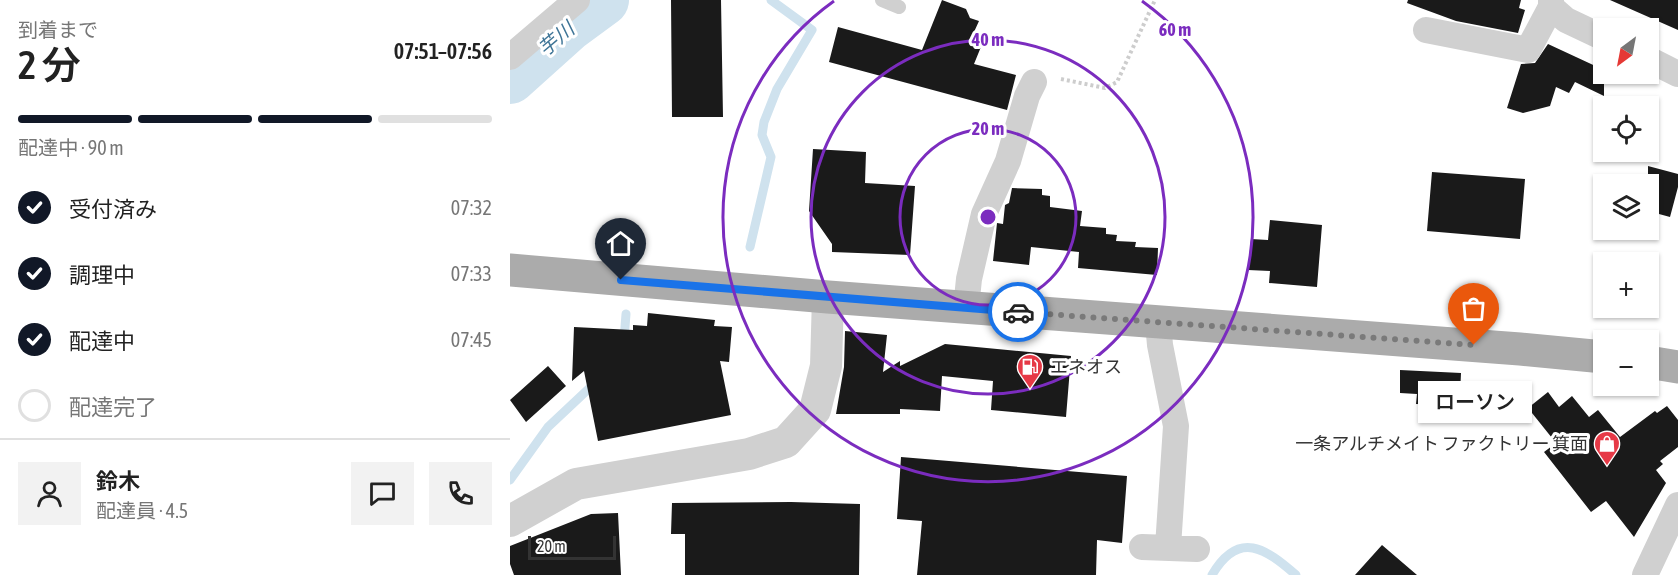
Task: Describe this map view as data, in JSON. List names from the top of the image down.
{
  "water": ["芋川"],
  "places": {
    "other": ["ローソン"],
    "fuel station": ["エネオス"],
    "shop": ["一条アルチメイト ファクトリー 箕面"]
  },
  "scale_bar": "20 m",
  "north": "bottom left",
  "page": {
    "heading": ["2 分", "到着まで", "07:51–07:56"],
    "panel": ["鈴木", "配達員 · 4.5"],
    "map_buttons": ["+", "−"],
    "bar": "配達中 · 90 m",
    "list": [
      ["受付済み", "07:32"],
      ["調理中", "07:33"],
      ["配達中", "07:45"],
      "配達完了"
    ],
    "bubble": "ローソン",
    "scale": "20 m"
  },
  "rings": ["60 m", "40 m", "20 m"]
}
